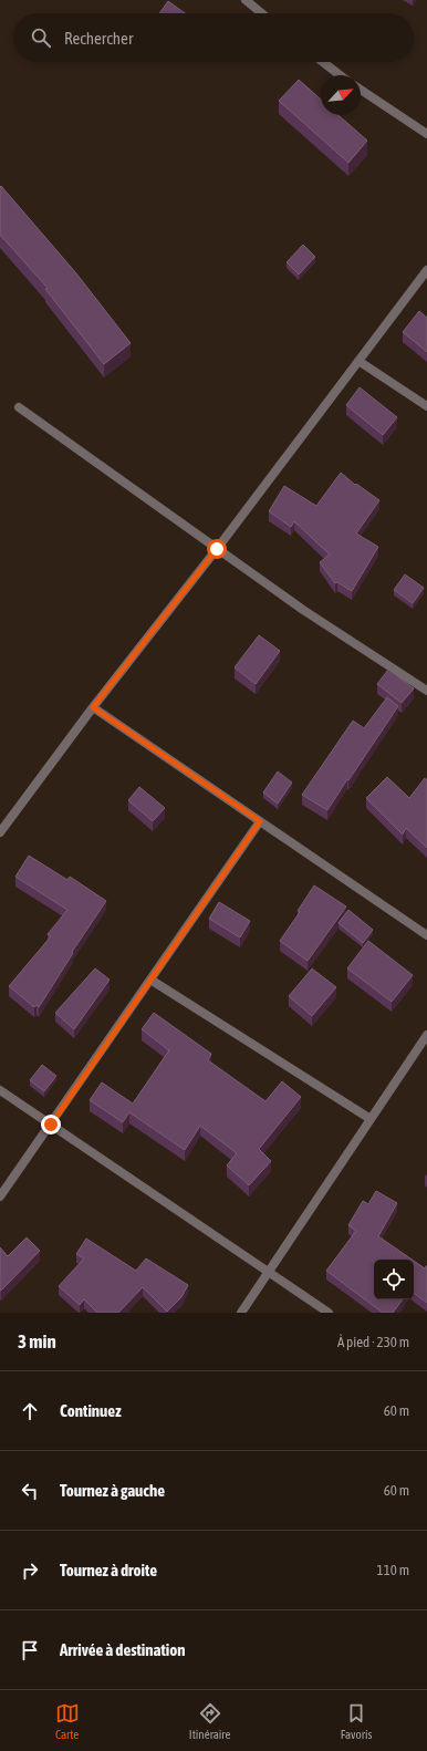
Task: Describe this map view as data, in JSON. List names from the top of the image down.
{
  "north": "top right",
  "page": {
    "search": "Rechercher",
    "heading": ["3 min", "À pied · 230 m"],
    "list": [
      ["Continuez", "60 m"],
      ["Tournez à gauche", "60 m"],
      ["Tournez à droite", "110 m"],
      "Arrivée à destination"
    ],
    "nav": ["Carte", "Itinéraire", "Favoris"]
  }
}
